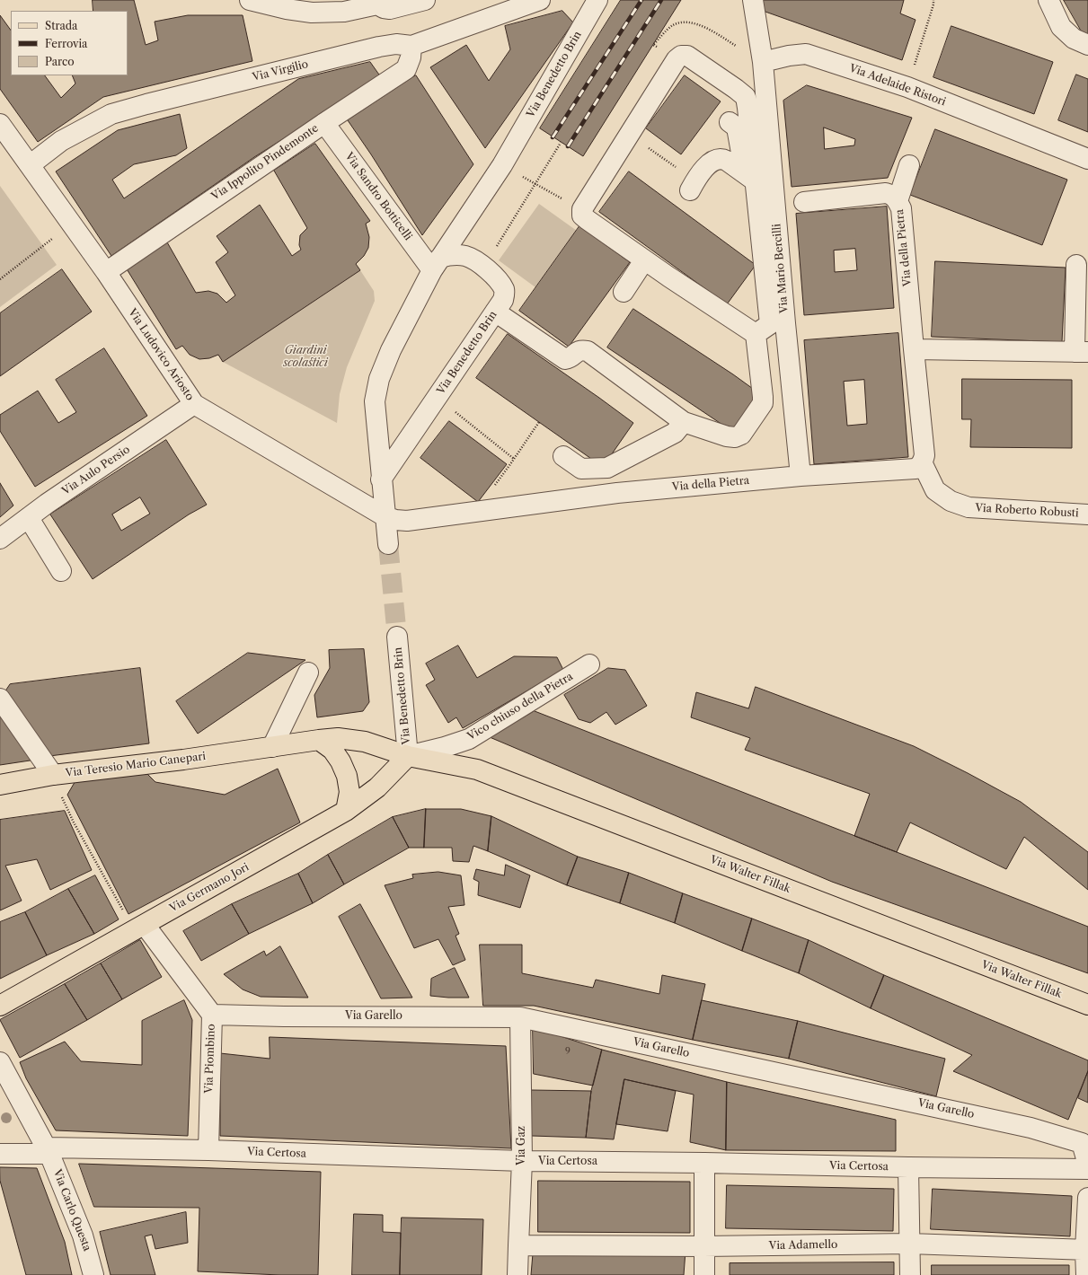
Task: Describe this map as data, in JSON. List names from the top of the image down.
{
  "streets": {
    "main road": ["Via Teresio Mario Canepari", "Via Walter Fillak", "Via Germano Jori"],
    "street": [
      "Via Virgilio",
      "Via Benedetto Brin",
      "Via Adelaide Ristori",
      "Via Ippolito Pindemonte",
      "Via Sandro Botticelli",
      "Via della Pietra",
      "Via Mario Bercilli",
      "Via Ludovico Ariosto",
      "Via Aulo Persio",
      "Via Roberto Robusti",
      "Vico chiuso della Pietra",
      "Via Garello",
      "Via Piombino",
      "Via Gaz",
      "Via Certosa",
      "Via Carlo Questa",
      "Via Adamello"
    ]
  },
  "crossings": [
    ["Via Virgilio", "Via Ippolito Pindemonte"],
    ["Via Virgilio", "Via Ludovico Ariosto"],
    ["Via Benedetto Brin", "Via Sandro Botticelli"],
    ["Via Benedetto Brin", "Via della Pietra"],
    ["Via Benedetto Brin", "Via Mario Bercilli"],
    ["Via Benedetto Brin", "Via Ludovico Ariosto"],
    ["Via Benedetto Brin", "Vico chiuso della Pietra"],
    ["Via Benedetto Brin", "Via Teresio Mario Canepari"],
    ["Via Benedetto Brin", "Via Walter Fillak"],
    ["Via Benedetto Brin", "Via Germano Jori"],
    ["Via Adelaide Ristori", "Via Mario Bercilli"],
    ["Via Ippolito Pindemonte", "Via Sandro Botticelli"],
    ["Via Ippolito Pindemonte", "Via Ludovico Ariosto"],
    ["Via della Pietra", "Via Mario Bercilli"],
    ["Via della Pietra", "Via Ludovico Ariosto"],
    ["Via della Pietra", "Via Roberto Robusti"],
    ["Via Ludovico Ariosto", "Via Aulo Persio"],
    ["Vico chiuso della Pietra", "Via Teresio Mario Canepari"],
    ["Vico chiuso della Pietra", "Via Walter Fillak"],
    ["Vico chiuso della Pietra", "Via Germano Jori"],
    ["Via Teresio Mario Canepari", "Via Walter Fillak"],
    ["Via Teresio Mario Canepari", "Via Germano Jori"],
    ["Via Walter Fillak", "Via Germano Jori"],
    ["Via Germano Jori", "Via Piombino"],
    ["Via Garello", "Via Piombino"],
    ["Via Garello", "Via Gaz"],
    ["Via Piombino", "Via Certosa"],
    ["Via Gaz", "Via Certosa"],
    ["Via Gaz", "Via Adamello"],
    ["Via Certosa", "Via Carlo Questa"]
  ],
  "parks": ["Giardini scolastici"],
  "house_numbers": ["9"],
  "legend": ["Strada", "Ferrovia", "Parco"]
}
